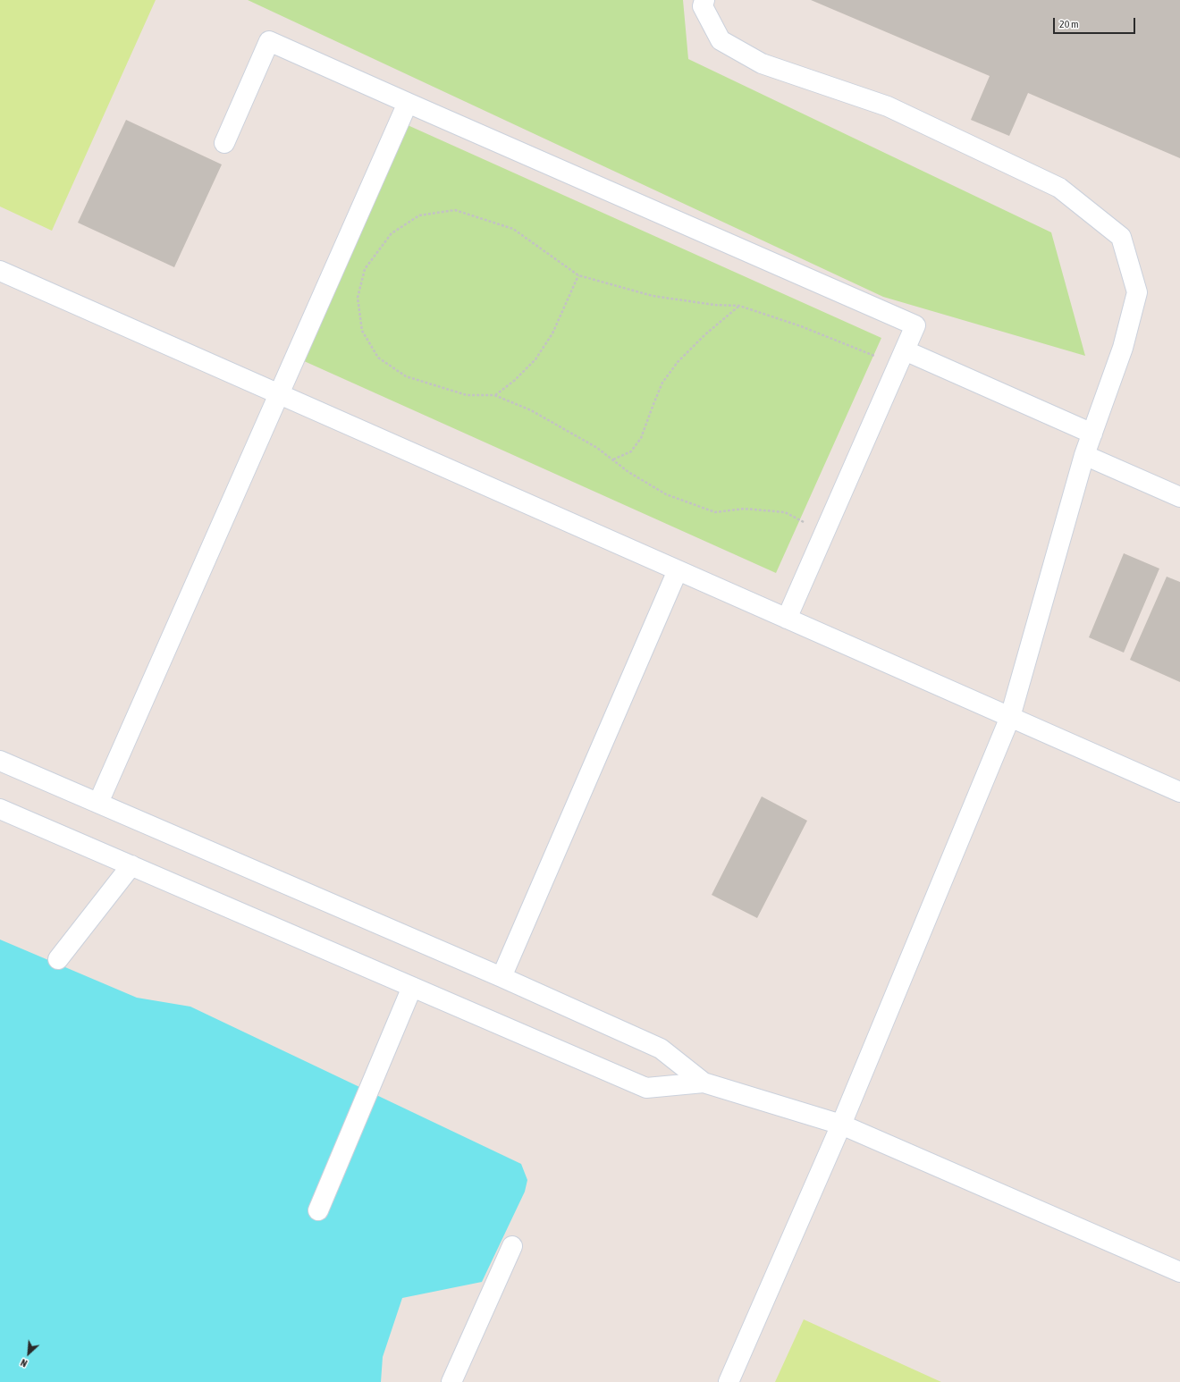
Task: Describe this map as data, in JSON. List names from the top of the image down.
{
  "scale_bar": "20 m",
  "north": "bottom left"
}
